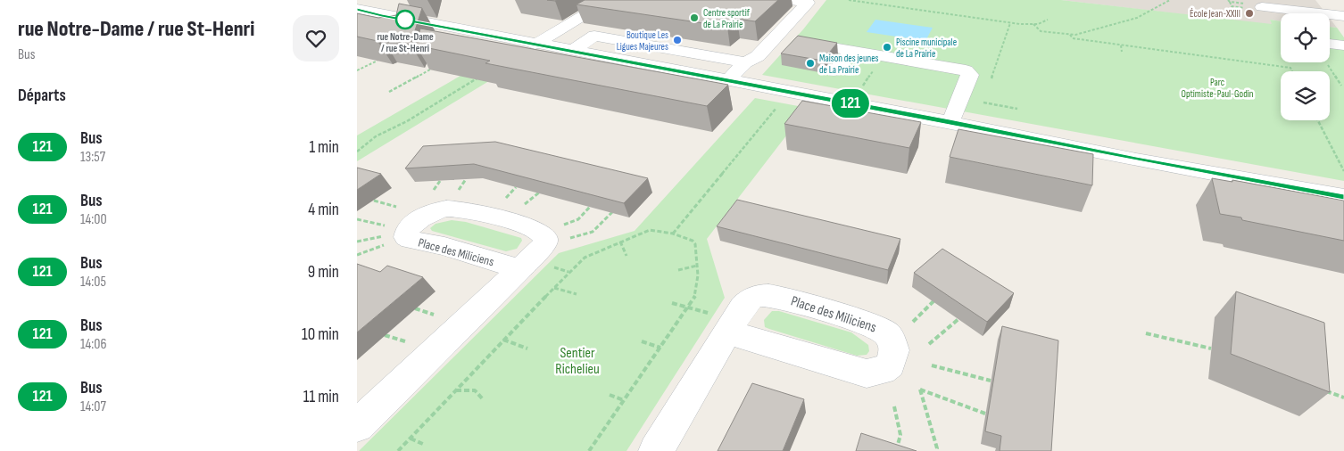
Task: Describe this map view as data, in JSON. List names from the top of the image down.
{
  "streets": {
    "street": ["Place des Miliciens"]
  },
  "parks": ["Parc Optimiste-Paul-Godin", "Sentier Richelieu"],
  "places": [
    "École Jean-XXIII",
    "Centre sportif de La Prairie",
    "rue Notre-Dame / rue St-Henri",
    "Boutique Les Ligues Majeures",
    "Piscine municipale de La Prairie",
    "Maison des jeunes de La Prairie"
  ],
  "lines": ["bus line 121"],
  "page": {
    "heading": [
      ["rue Notre-Dame / rue St-Henri", "Bus"],
      "Départs"
    ],
    "on_map": "121",
    "list": [
      {
        "mark": "121",
        "name": "Bus",
        "note": "13:57",
        "value": "1 min"
      },
      {
        "mark": "121",
        "name": "Bus",
        "note": "14:00",
        "value": "4 min"
      },
      {
        "mark": "121",
        "name": "Bus",
        "note": "14:05",
        "value": "9 min"
      },
      {
        "mark": "121",
        "name": "Bus",
        "note": "14:06",
        "value": "10 min"
      },
      {
        "mark": "121",
        "name": "Bus",
        "note": "14:07",
        "value": "11 min"
      }
    ]
  }
}
